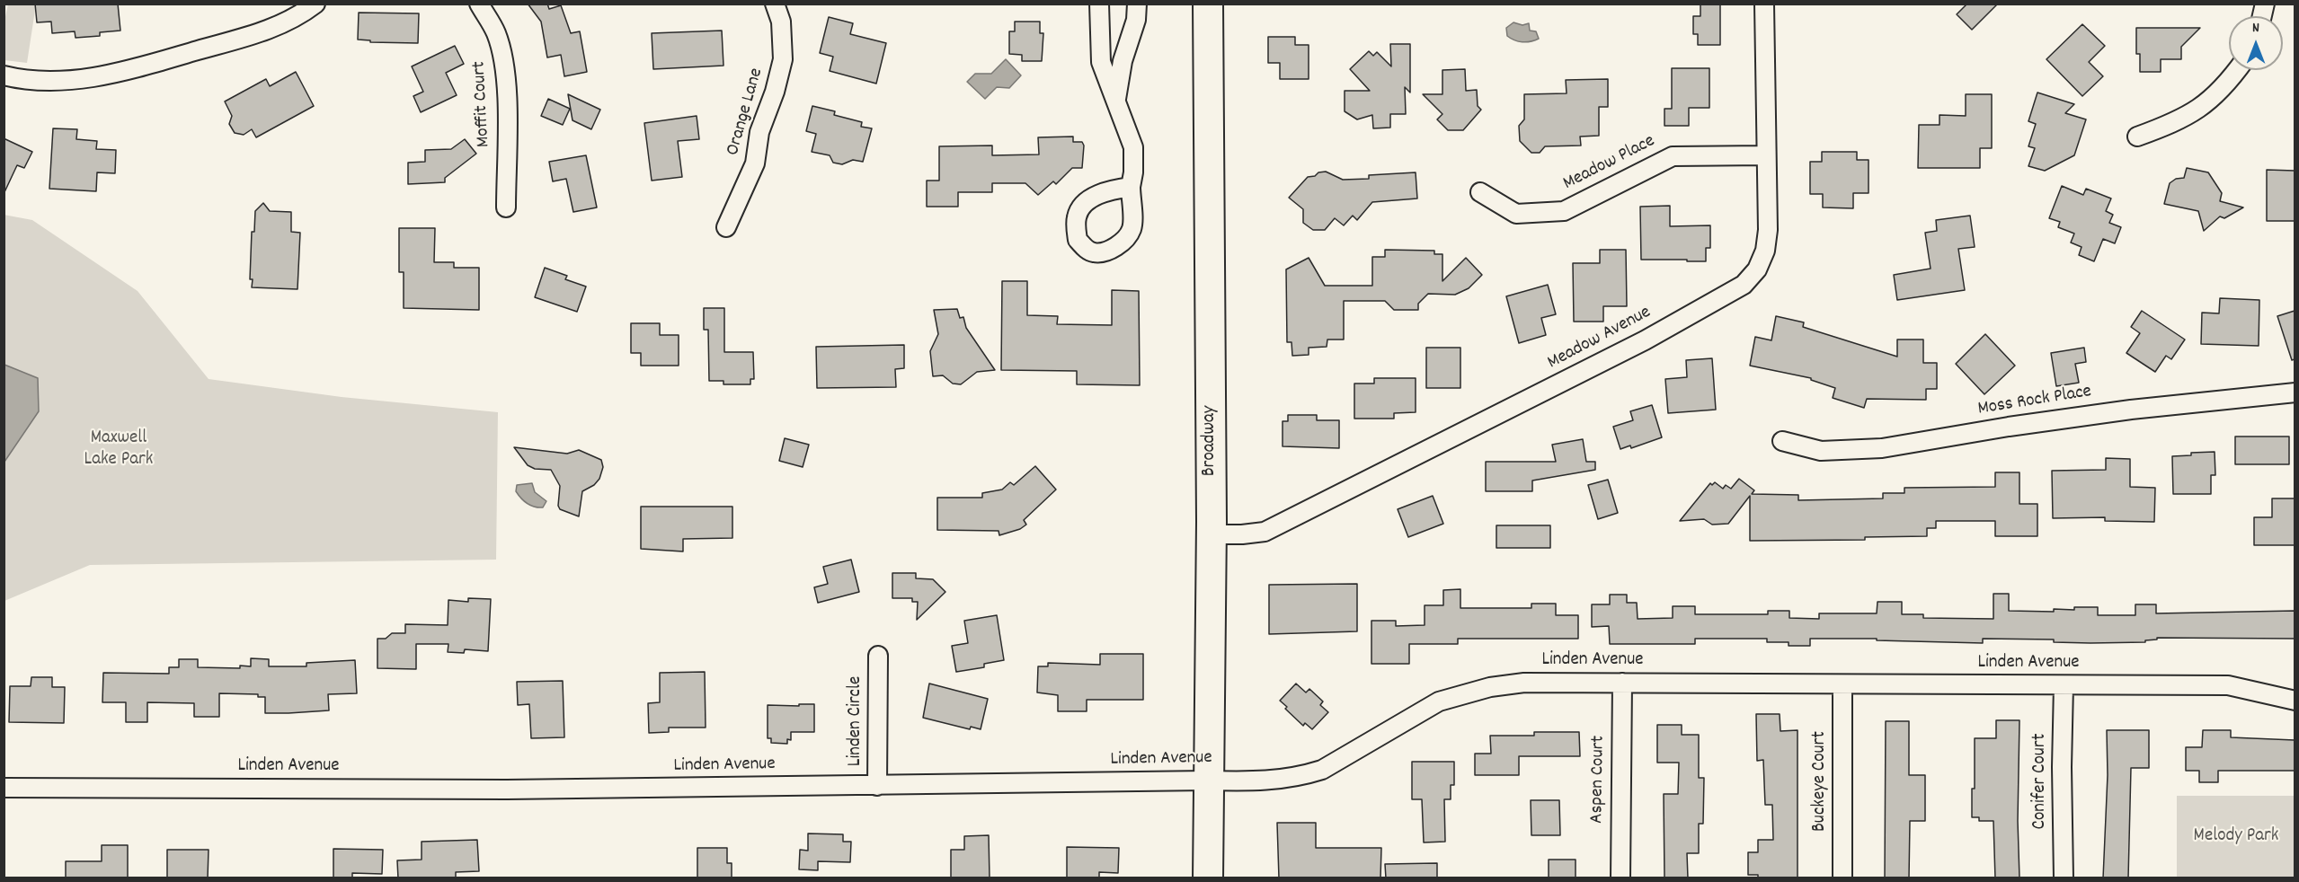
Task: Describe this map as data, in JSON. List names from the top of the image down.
{
  "streets": {
    "main road": ["Broadway"],
    "street": [
      "Moffit Court",
      "Orange Lane",
      "Meadow Place",
      "Meadow Avenue",
      "Moss Rock Place",
      "Linden Avenue",
      "Linden Circle",
      "Aspen Court",
      "Buckeye Court",
      "Conifer Court"
    ]
  },
  "crossings": [
    ["Meadow Place", "Meadow Avenue"],
    ["Meadow Avenue", "Broadway"],
    ["Broadway", "Linden Avenue"],
    ["Linden Avenue", "Linden Circle"],
    ["Linden Avenue", "Aspen Court"],
    ["Linden Avenue", "Buckeye Court"],
    ["Linden Avenue", "Conifer Court"]
  ],
  "parks": ["Maxwell Lake Park", "Melody Park"],
  "north": "top"
}
